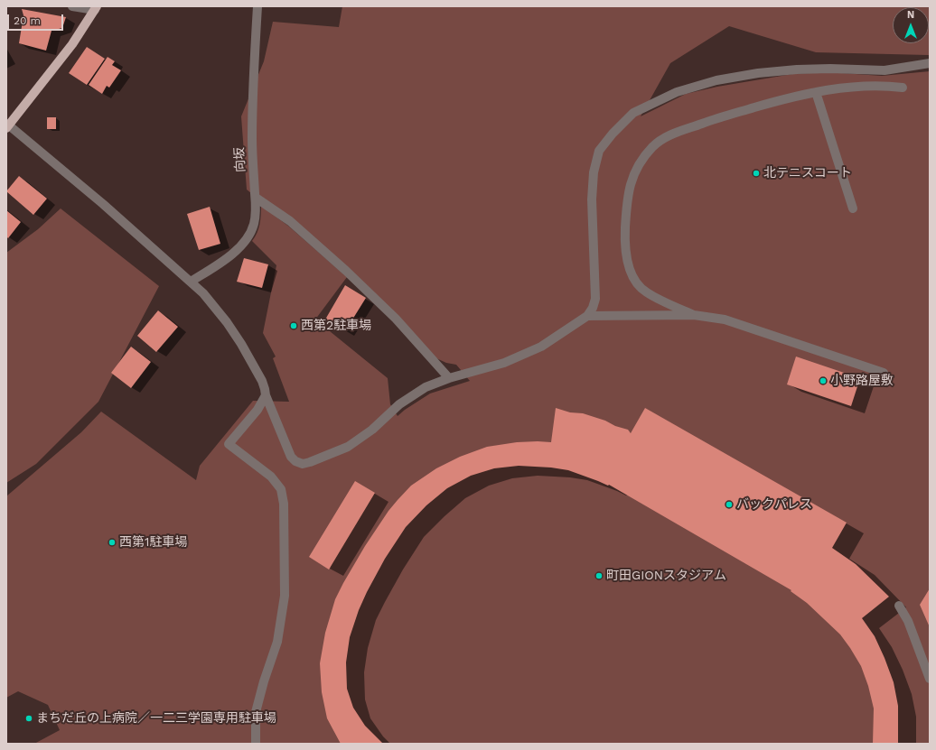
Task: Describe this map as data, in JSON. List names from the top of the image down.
{
  "streets": {
    "street": ["向坂"]
  },
  "places": [
    "北テニスコート",
    "西第2駐車場",
    "小野路屋敷",
    "バックパレス",
    "西第1駐車場",
    "町田GIONスタジアム",
    "まちだ丘の上病院／一二三学園専用駐車場"
  ],
  "scale_bar": "20 m",
  "north": "top"
}
